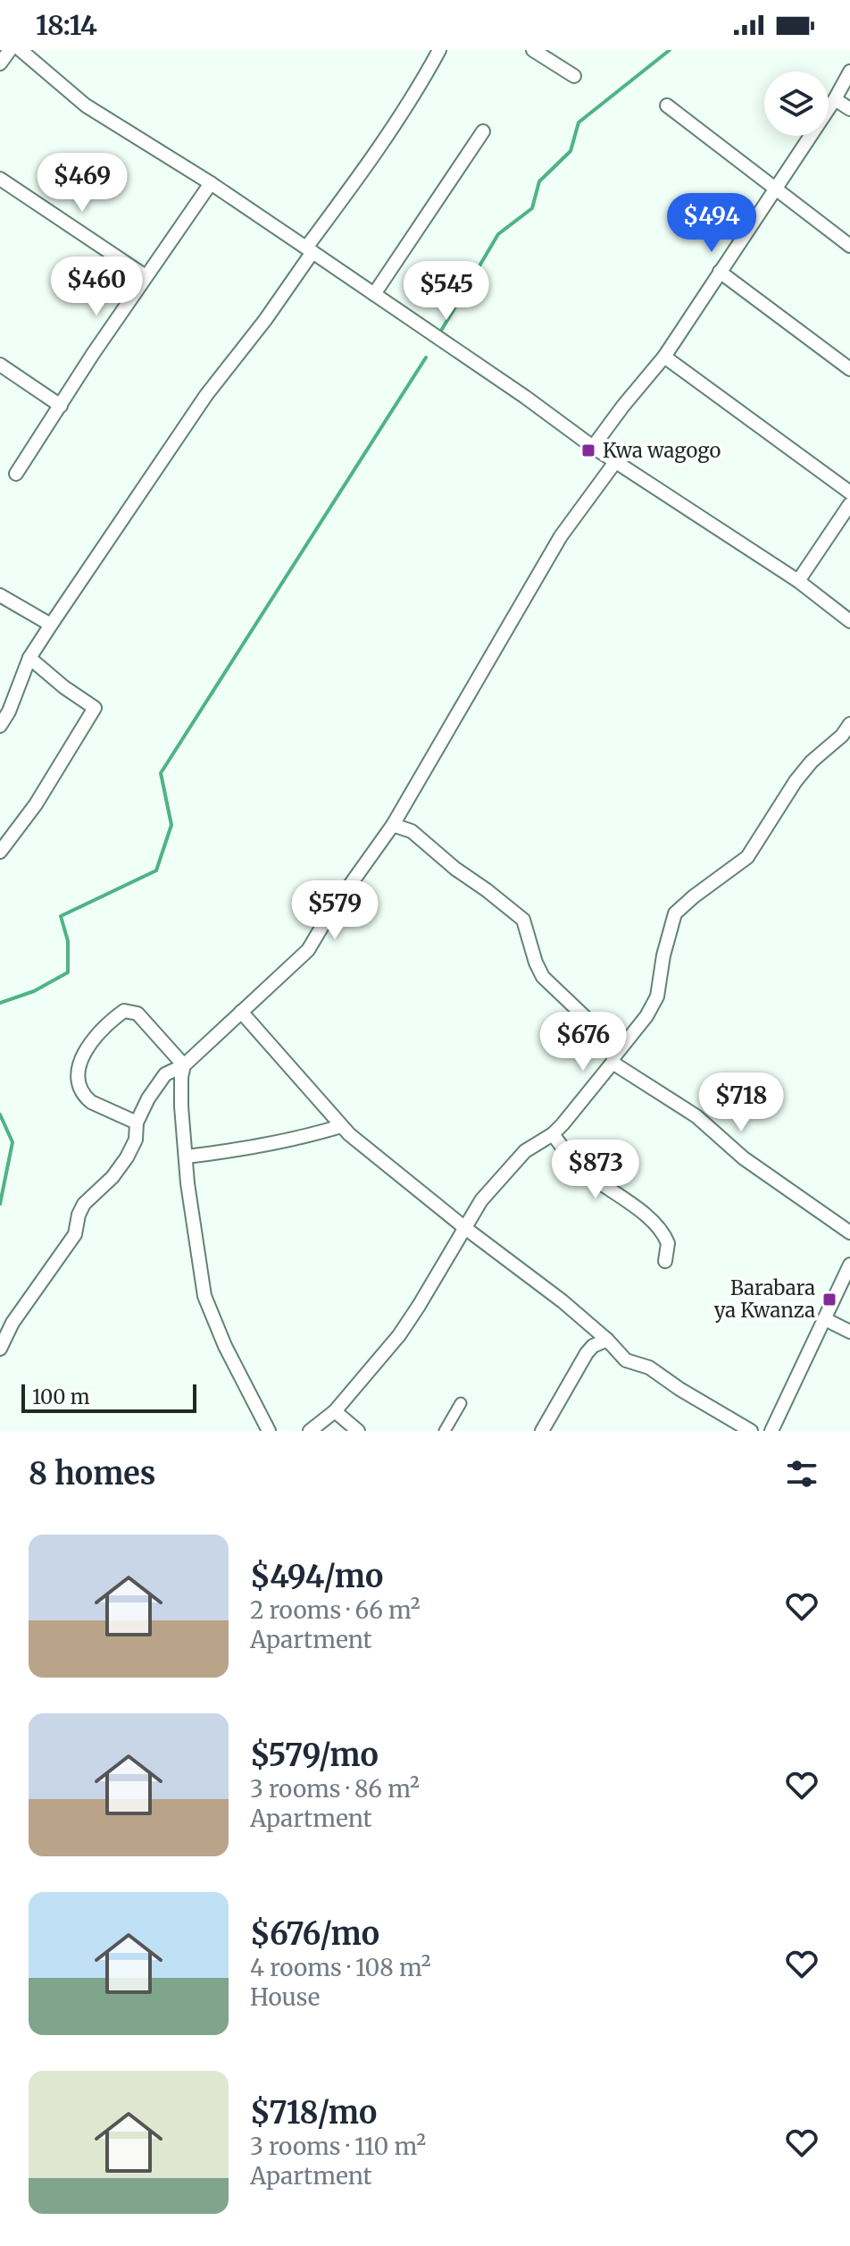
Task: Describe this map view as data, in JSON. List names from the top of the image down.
{
  "places": {
    "transit": ["Kwa wagogo", "Barabara ya Kwanza"]
  },
  "scale_bar": "100 m",
  "page": {
    "status": "18:14",
    "price": [
      "$469",
      "$494",
      "$460",
      "$545",
      "$579",
      "$676",
      "$718",
      "$873"
    ],
    "scale": "100 m",
    "heading": "8 homes",
    "list": [
      {
        "name": "$494/mo",
        "note": "2 rooms · 66 m² · Apartment"
      },
      {
        "name": "$579/mo",
        "note": "3 rooms · 86 m² · Apartment"
      },
      {
        "name": "$676/mo",
        "note": "4 rooms · 108 m² · House"
      },
      {
        "name": "$718/mo",
        "note": "3 rooms · 110 m² · Apartment"
      }
    ]
  }
}
